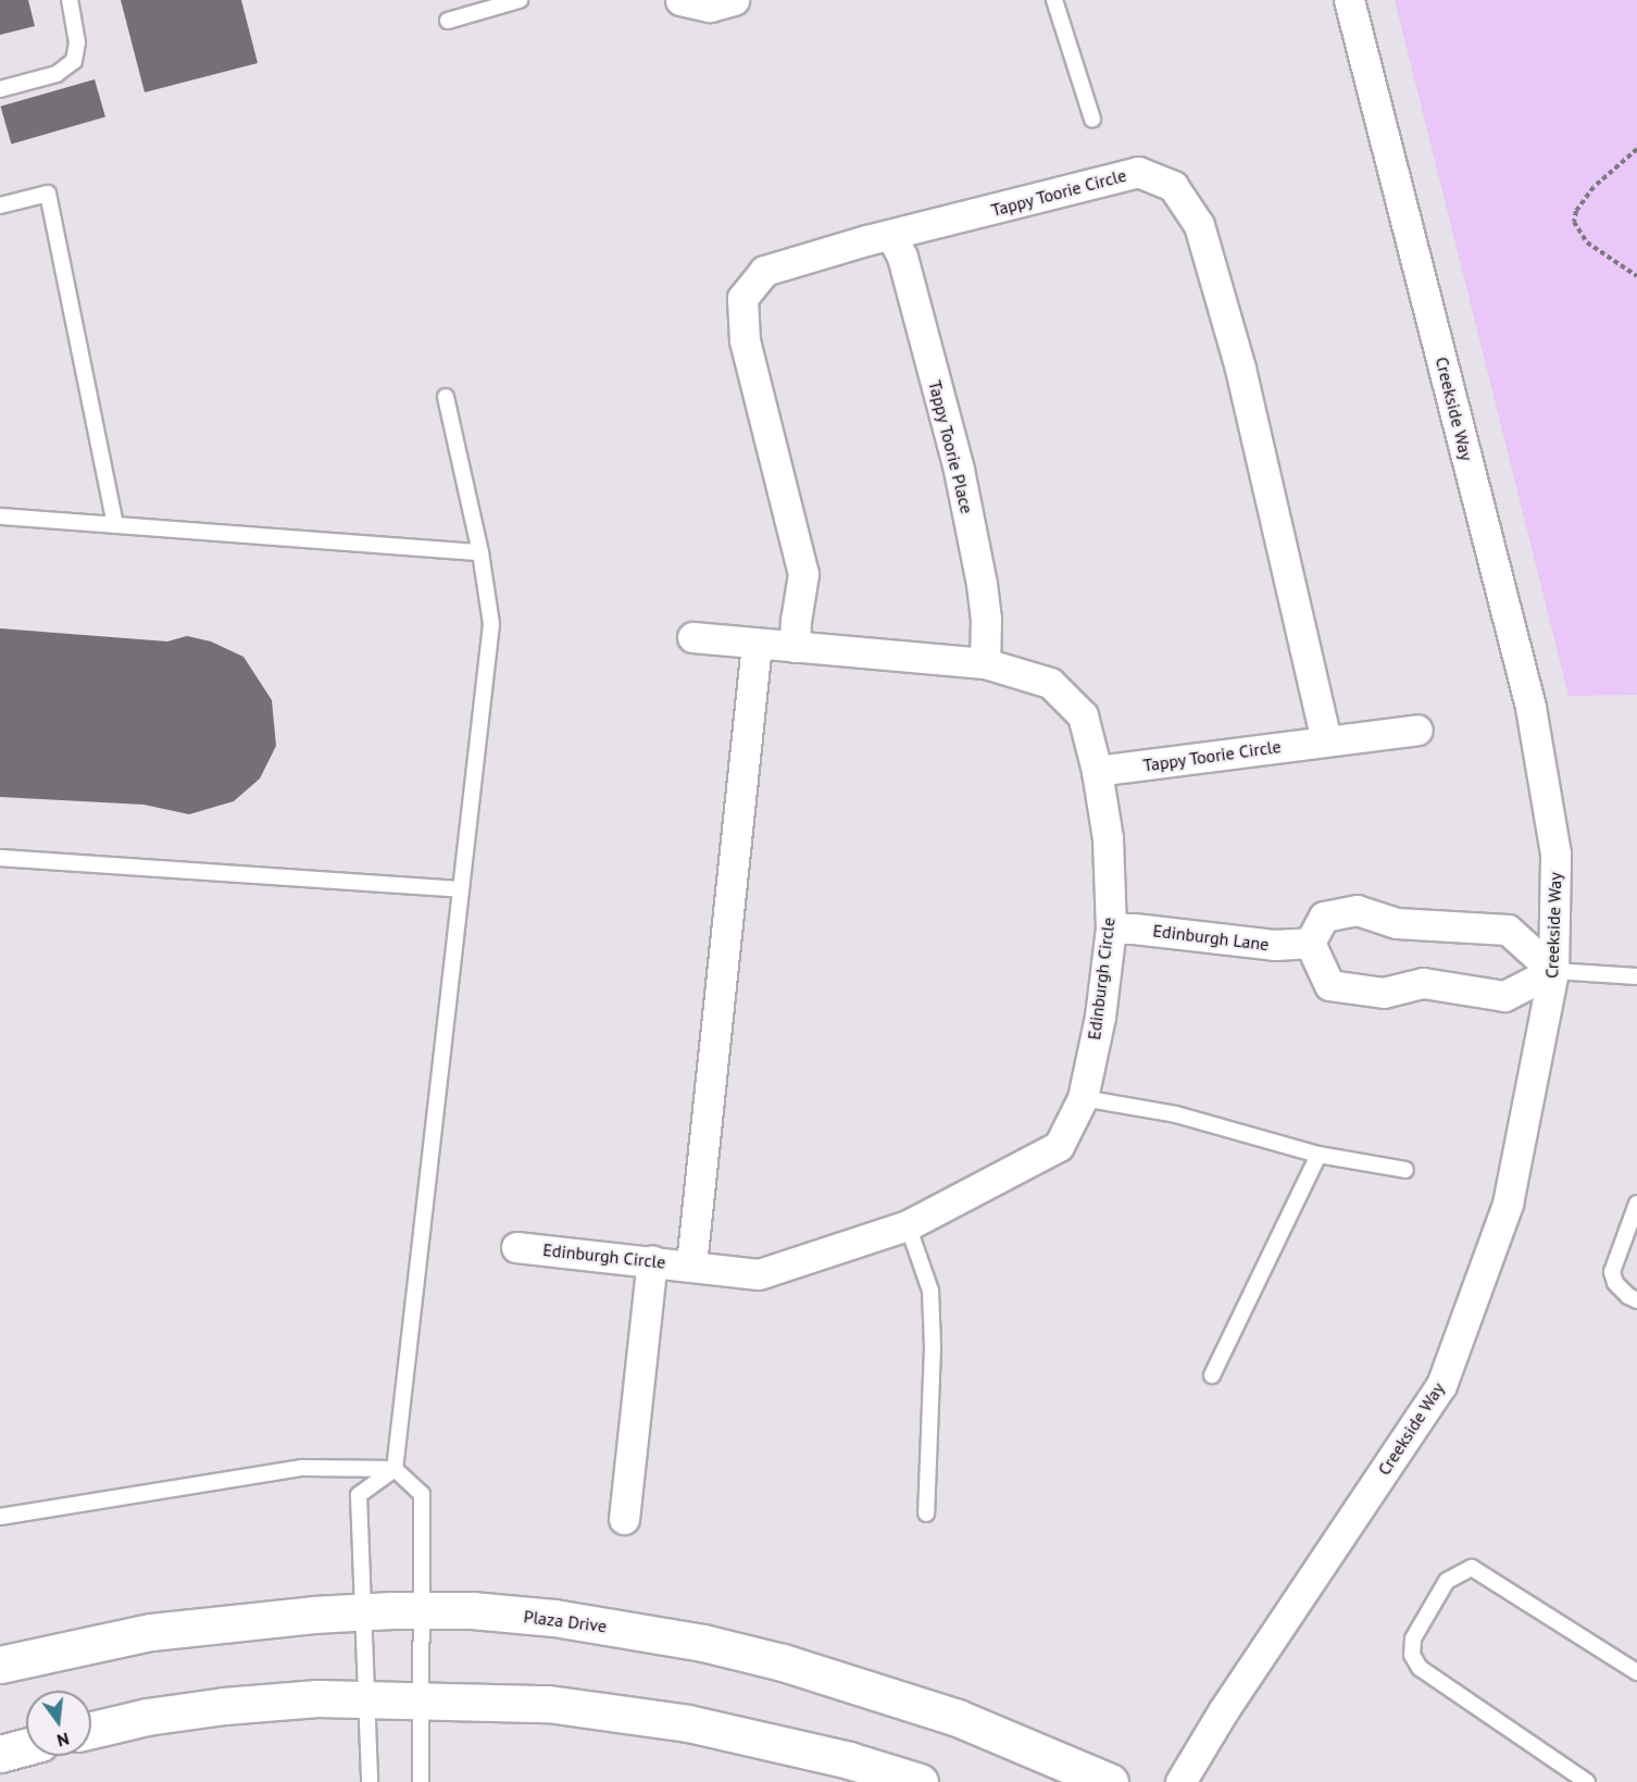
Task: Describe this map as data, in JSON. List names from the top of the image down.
{
  "streets": {
    "street": [
      "Tappy Toorie Circle",
      "Creekside Way",
      "Tappy Toorie Place",
      "Edinburgh Lane",
      "Edinburgh Circle",
      "Plaza Drive"
    ]
  },
  "crossings": [
    ["Tappy Toorie Circle", "Tappy Toorie Place"],
    ["Tappy Toorie Circle", "Edinburgh Circle"],
    ["Tappy Toorie Place", "Edinburgh Circle"],
    ["Edinburgh Lane", "Edinburgh Circle"]
  ],
  "north": "bottom"
}
